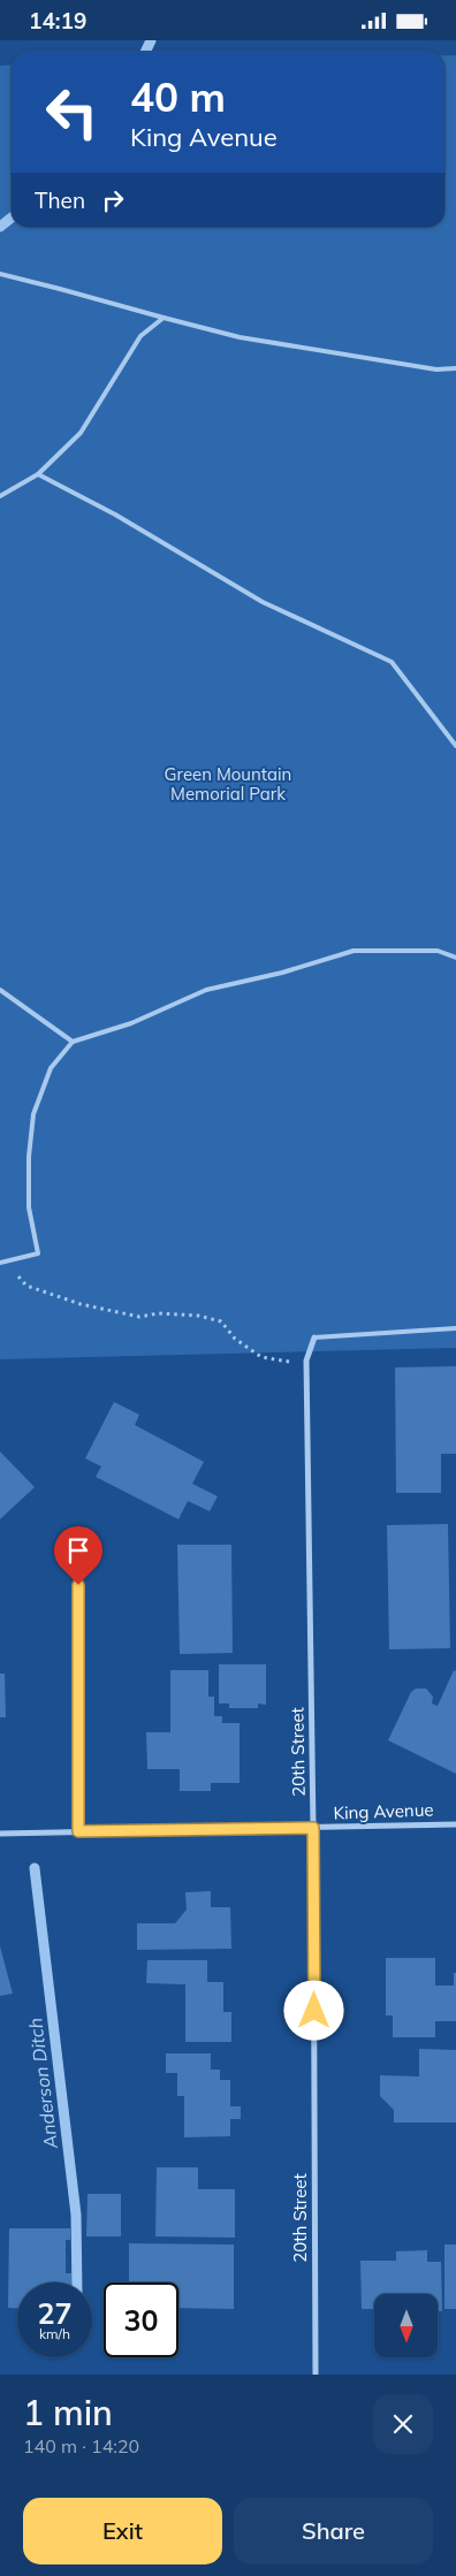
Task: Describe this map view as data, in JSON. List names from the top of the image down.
{
  "streets": {
    "street": ["20th Street", "King Avenue"]
  },
  "crossings": [
    ["20th Street", "King Avenue"]
  ],
  "water": ["Anderson Ditch"],
  "parks": ["Green Mountain Memorial Park"],
  "north": "bottom",
  "page": {
    "status": "14:19",
    "turn": ["40 m", "King Avenue"],
    "then": "Then",
    "speed": "27 km/h",
    "limit": "30",
    "heading": ["1 min", "140 m · 14:20"],
    "buttons": ["Exit", "Share"]
  }
}
